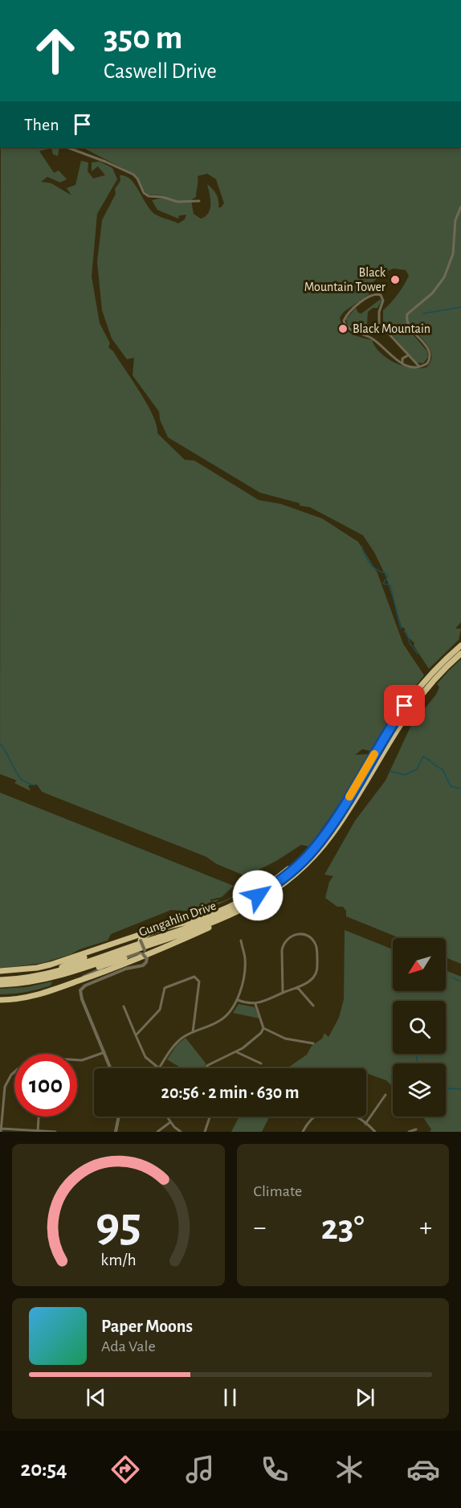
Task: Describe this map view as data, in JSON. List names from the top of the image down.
{
  "streets": {
    "highway": ["Gungahlin Drive"]
  },
  "places": ["Black Mountain Tower", "Black Mountain"],
  "north": "bottom left",
  "page": {
    "turn": ["350 m", "Caswell Drive"],
    "then": "Then",
    "limit": "100",
    "trip": "20:56 · 2 min · 630 m",
    "tile": "Climate",
    "heat": ["−", "23°", "+"],
    "song": ["Paper Moons", "Ada Vale"],
    "tabs": "20:54",
    "gauge": ["95", "km/h"]
  }
}
